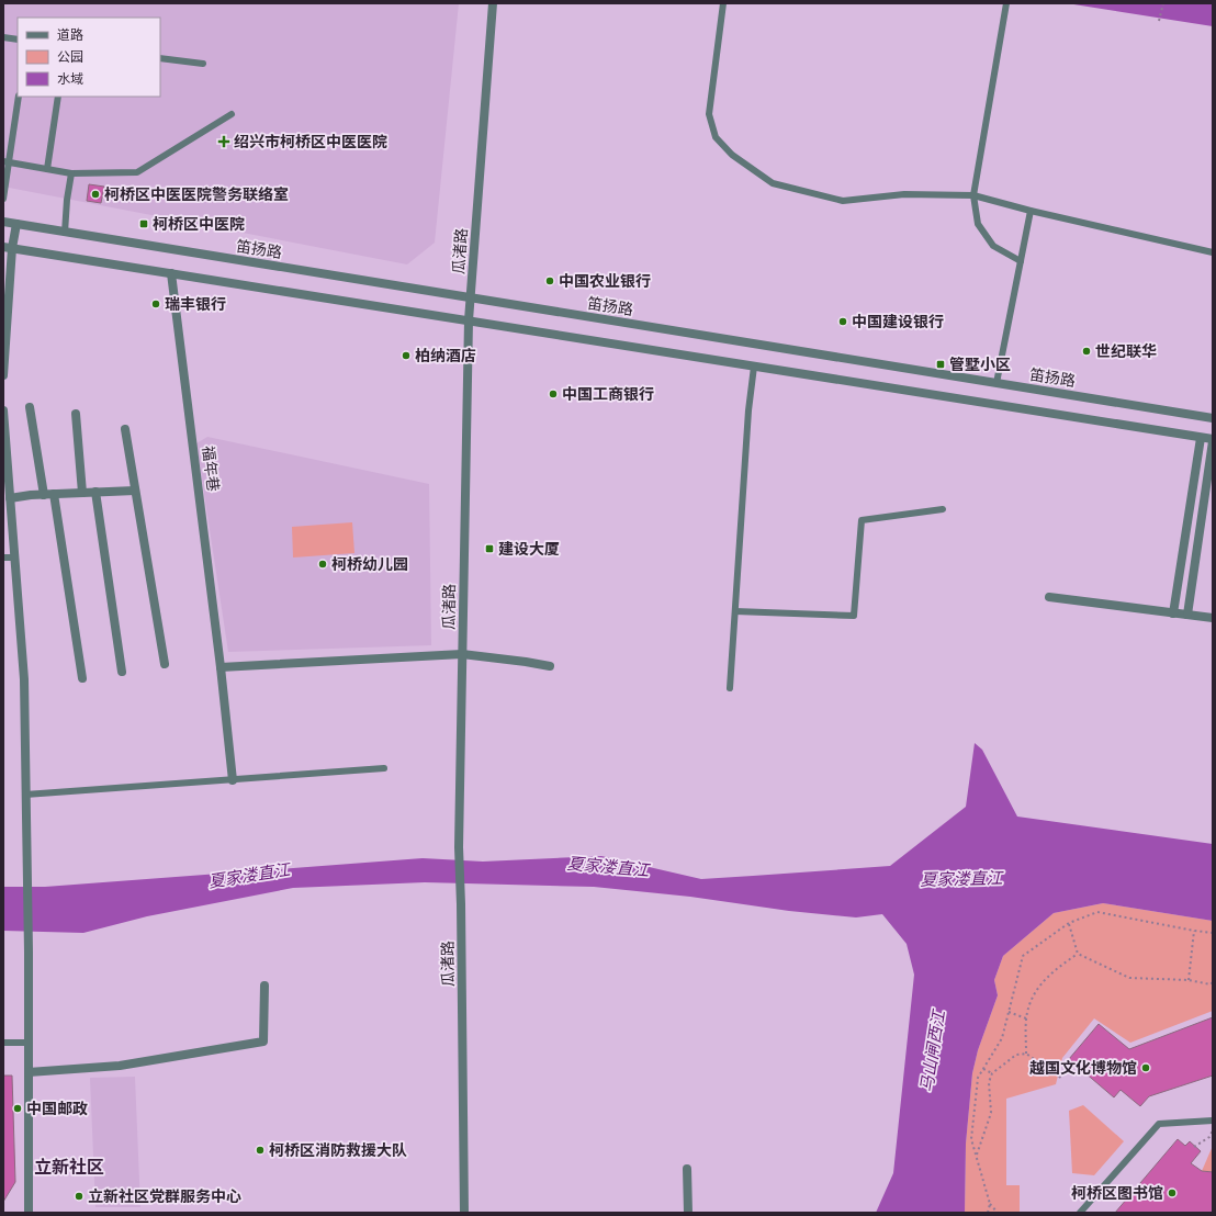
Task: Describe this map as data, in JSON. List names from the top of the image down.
{
  "streets": {
    "street": ["笛扬路", "瓜渚路", "福年巷"]
  },
  "crossings": [
    ["笛扬路", "瓜渚路"]
  ],
  "districts": ["立新社区"],
  "water": ["夏家溇直江", "马山闸西江"],
  "places": {
    "health": ["绍兴市柯桥区中医医院"],
    "other": [
      "柯桥区中医医院警务联络室",
      "中国农业银行",
      "瑞丰银行",
      "中国建设银行",
      "世纪联华",
      "柏纳酒店",
      "中国工商银行",
      "柯桥幼儿园",
      "越国文化博物馆",
      "中国邮政",
      "柯桥区消防救援大队",
      "柯桥区图书馆",
      "立新社区党群服务中心"
    ],
    "transit": ["柯桥区中医院", "管墅小区", "建设大厦"]
  },
  "legend": ["道路", "公园", "水域"]
}
